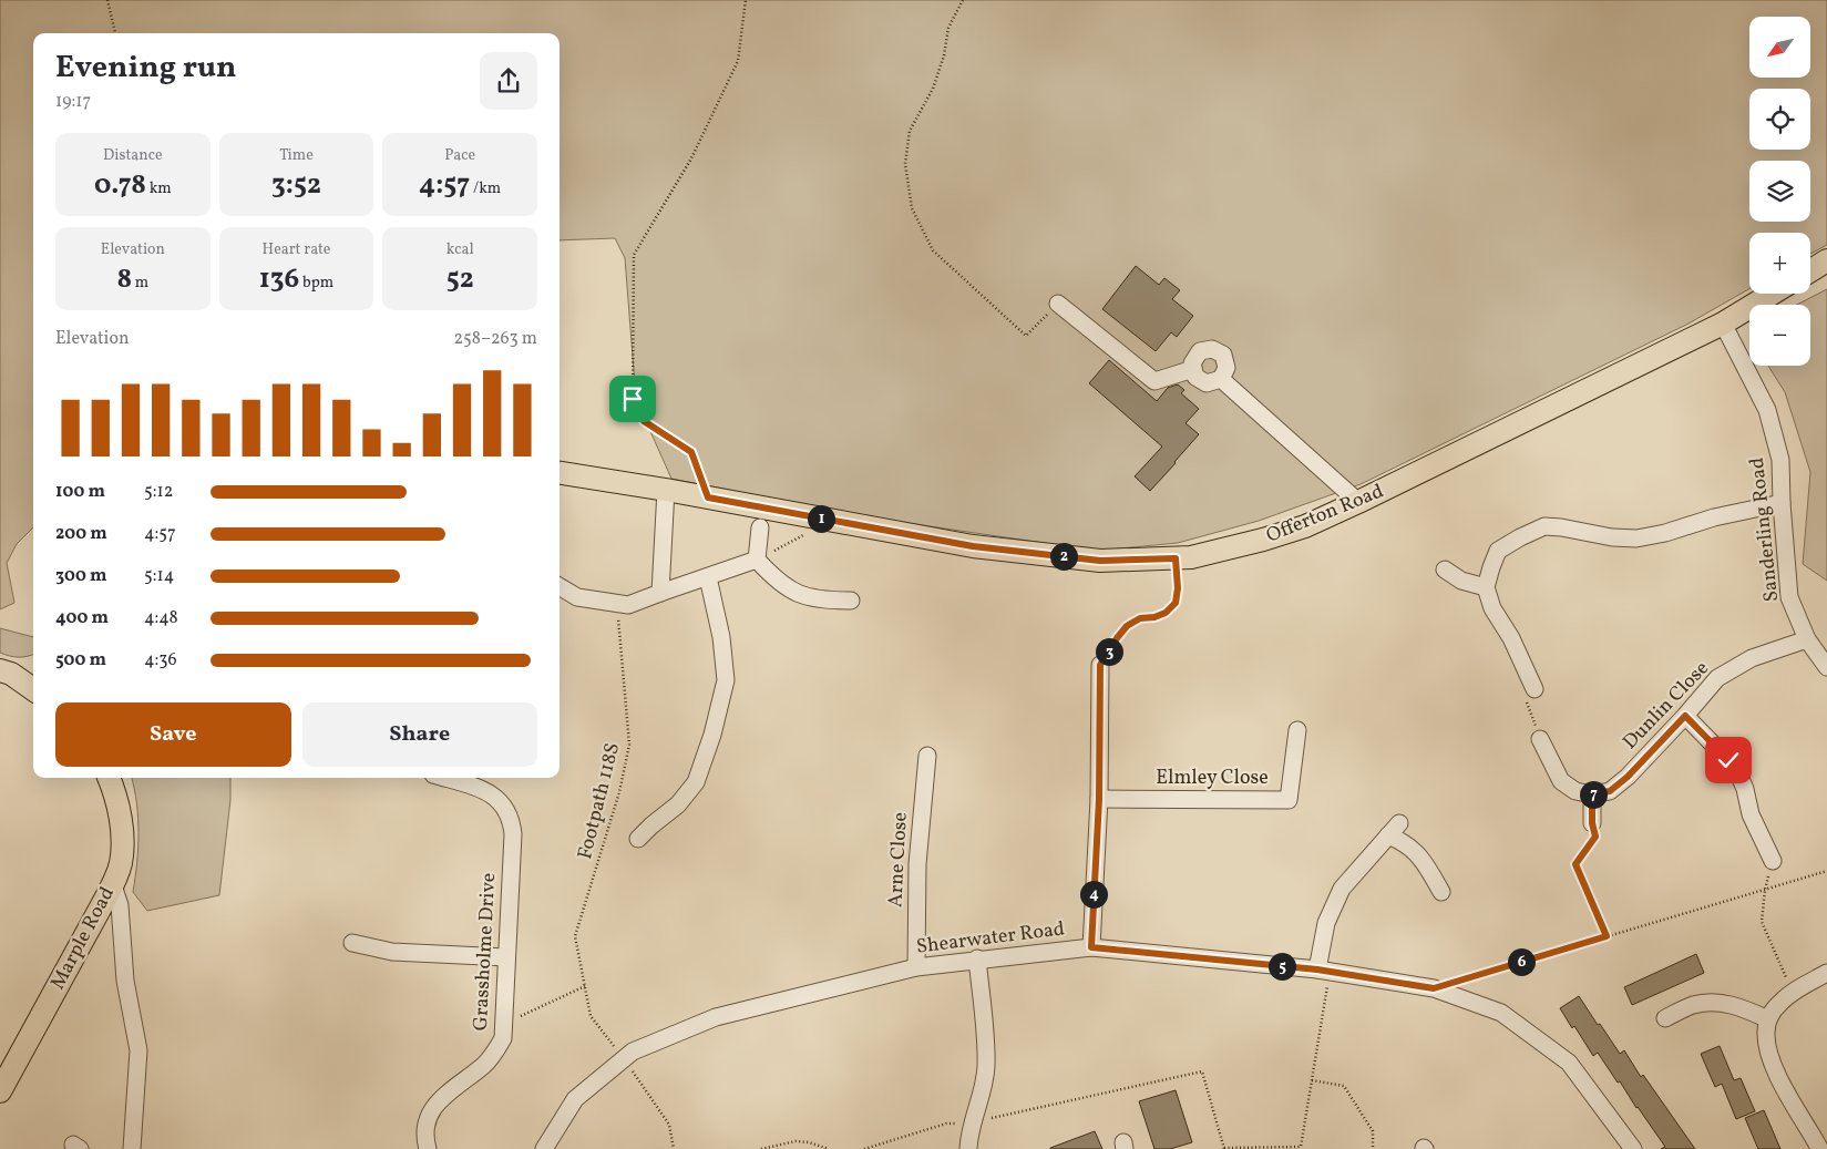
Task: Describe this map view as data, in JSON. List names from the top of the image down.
{
  "streets": {
    "main road": ["Offerton Road", "Marple Road"],
    "street": [
      "Sanderling Road",
      "Dunlin Close",
      "Elmley Close",
      "Arne Close",
      "Shearwater Road",
      "Grassholme Drive"
    ],
    "path": ["Footpath 118S"]
  },
  "crossings": [
    ["Offerton Road", "Sanderling Road"],
    ["Sanderling Road", "Dunlin Close"],
    ["Arne Close", "Shearwater Road"]
  ],
  "north": "bottom left",
  "page": {
    "map_buttons": ["+", "−"],
    "heading": ["Evening run", "19:17"],
    "stats": [
      ["Distance", "0.78 km"],
      ["Time", "3:52"],
      ["Pace", "4:57 /km"],
      ["Elevation", "8 m"],
      ["Heart rate", "136 bpm"],
      ["kcal", "52"]
    ],
    "chart": ["Elevation", "258–263 m"],
    "list": [
      {
        "name": "100 m",
        "note": "5:12"
      },
      {
        "name": "200 m",
        "note": "4:57"
      },
      {
        "name": "300 m",
        "note": "5:14"
      },
      {
        "name": "400 m",
        "note": "4:48"
      },
      {
        "name": "500 m",
        "note": "4:36"
      }
    ],
    "pins": [
      "1",
      "2",
      "3",
      "7",
      "4",
      "6",
      "5"
    ],
    "buttons": ["Save", "Share"]
  }
}
